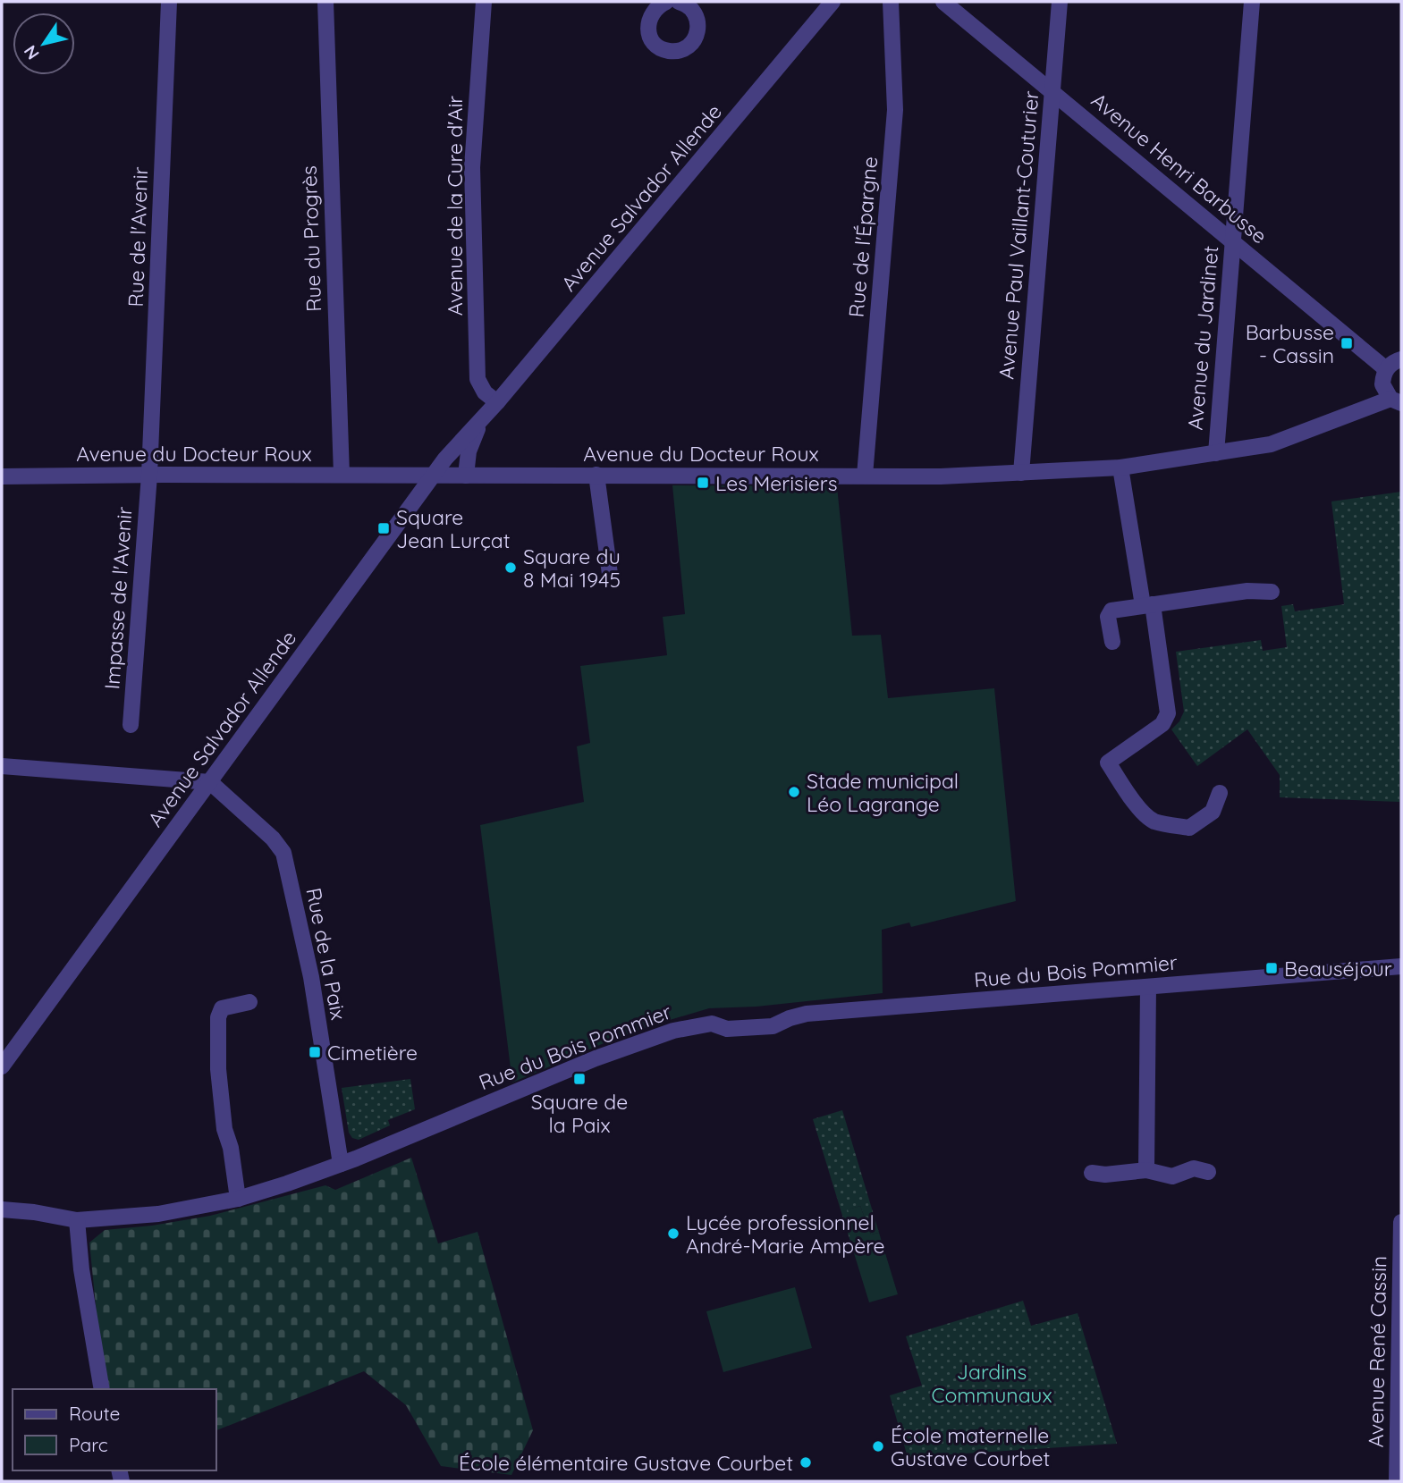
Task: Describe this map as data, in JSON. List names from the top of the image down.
{
  "streets": {
    "street": [
      "Avenue Henri Barbusse",
      "Avenue Salvador Allende",
      "Avenue de la Cure d'Air",
      "Avenue Paul Vaillant-Couturier",
      "Rue de l'Avenir",
      "Rue de l'Épargne",
      "Rue du Progrès",
      "Avenue du Jardinet",
      "Avenue du Docteur Roux",
      "Impasse de l'Avenir",
      "Rue de la Paix",
      "Rue du Bois Pommier",
      "Avenue René Cassin"
    ]
  },
  "crossings": [
    ["Avenue Henri Barbusse", "Avenue Paul Vaillant-Couturier"],
    ["Avenue Henri Barbusse", "Avenue du Jardinet"],
    ["Avenue Salvador Allende", "Avenue de la Cure d'Air"],
    ["Avenue Salvador Allende", "Avenue du Docteur Roux"],
    ["Avenue Salvador Allende", "Rue de la Paix"],
    ["Avenue Paul Vaillant-Couturier", "Avenue du Docteur Roux"],
    ["Rue de l'Avenir", "Avenue du Docteur Roux"],
    ["Rue de l'Avenir", "Impasse de l'Avenir"],
    ["Rue de l'Épargne", "Avenue du Docteur Roux"],
    ["Rue du Progrès", "Avenue du Docteur Roux"],
    ["Avenue du Jardinet", "Avenue du Docteur Roux"],
    ["Avenue du Docteur Roux", "Impasse de l'Avenir"],
    ["Rue de la Paix", "Rue du Bois Pommier"]
  ],
  "parks": ["Jardins Communaux"],
  "places": {
    "transit": [
      "Barbusse - Cassin",
      "Les Merisiers",
      "Square Jean Lurçat",
      "Beauséjour",
      "Cimetière",
      "Square de la Paix"
    ],
    "other": [
      "Square du 8 Mai 1945",
      "Stade municipal Léo Lagrange",
      "Lycée professionnel André-Marie Ampère",
      "École maternelle Gustave Courbet",
      "École élémentaire Gustave Courbet"
    ]
  },
  "legend": ["Route", "Parc"],
  "north": "bottom left"
}
